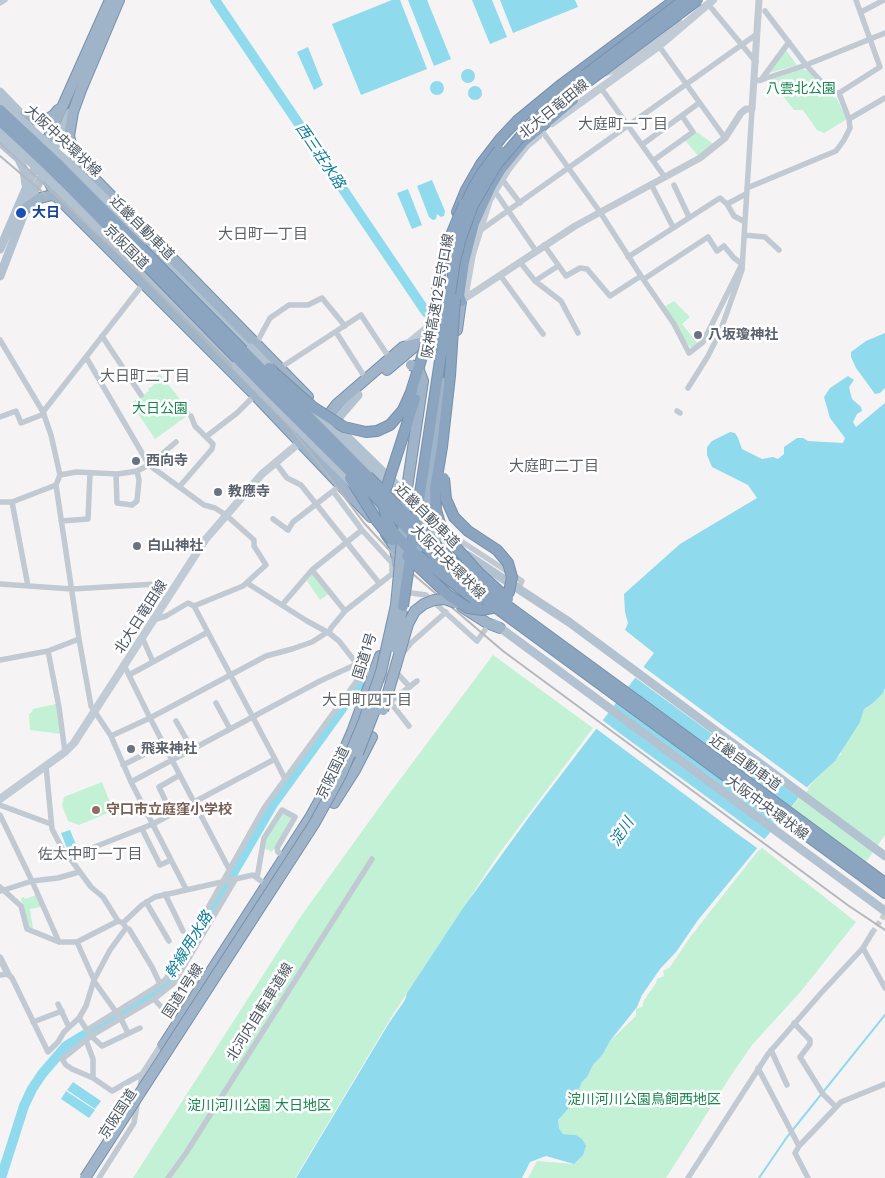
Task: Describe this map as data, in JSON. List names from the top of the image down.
{
  "streets": {
    "highway": [
      "近畿自動車道",
      "京阪国道",
      "阪神高速12号守口線",
      "国道1号",
      "国道1号線"
    ],
    "main road": ["北大日竜田線", "大阪中央環状線"],
    "street": ["北河内自転車道線"]
  },
  "crossings": [
    ["北大日竜田線", "京阪国道"],
    ["北大日竜田線", "阪神高速12号守口線"],
    ["北大日竜田線", "国道1号"],
    ["大阪中央環状線", "京阪国道"],
    ["京阪国道", "国道1号"],
    ["京阪国道", "国道1号線"],
    ["国道1号", "国道1号線"]
  ],
  "districts": [
    "大庭町一丁目",
    "大日町一丁目",
    "大日町二丁目",
    "大庭町二丁目",
    "大日町四丁目",
    "佐太中町一丁目"
  ],
  "water": ["西三荘水路", "淀川", "幹線用水路"],
  "parks": [
    "八雲北公園",
    "大日公園",
    "淀川河川公園鳥飼西地区",
    "淀川河川公園 大日地区"
  ],
  "places": [
    "大日",
    "八坂瓊神社",
    "西向寺",
    "教應寺",
    "白山神社",
    "飛来神社",
    "守口市立庭窪小学校"
  ]
}
